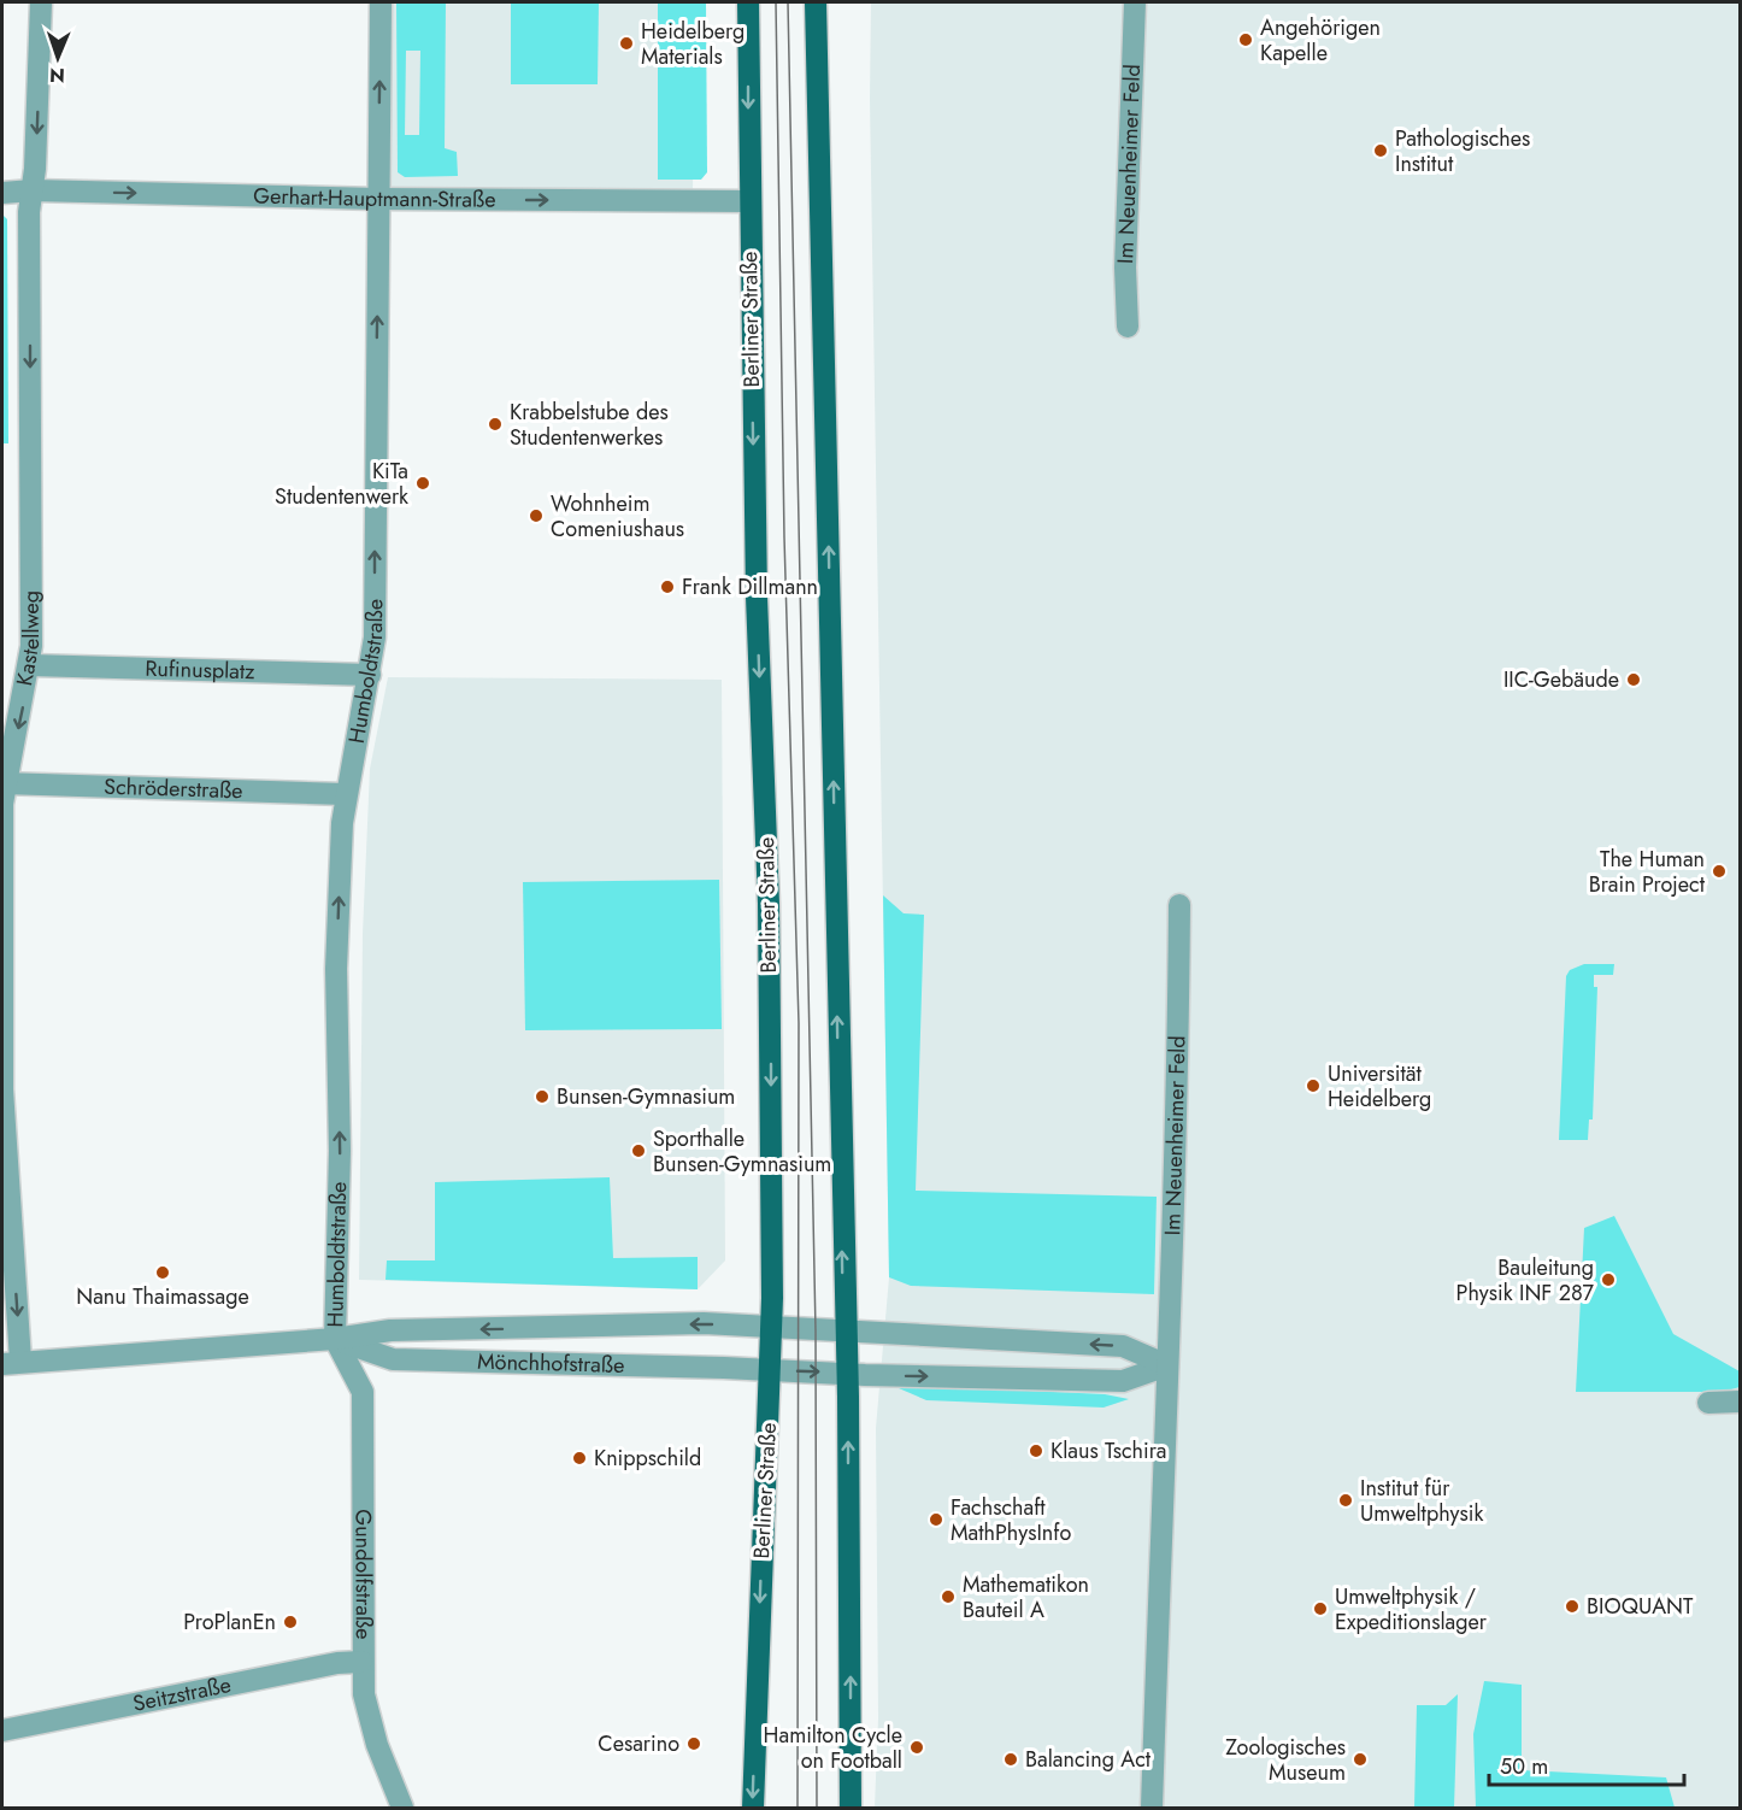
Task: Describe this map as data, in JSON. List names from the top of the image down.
{
  "streets": {
    "main road": ["Berliner Straße"],
    "street": [
      "Im Neuenheimer Feld",
      "Gerhart-Hauptmann-Straße",
      "Kastellweg",
      "Rufinusplatz",
      "Humboldtstraße",
      "Schröderstraße",
      "Mönchhofstraße",
      "Gundolfstraße",
      "Seitzstraße"
    ]
  },
  "crossings": [
    ["Gerhart-Hauptmann-Straße", "Berliner Straße"],
    ["Gerhart-Hauptmann-Straße", "Kastellweg"],
    ["Gerhart-Hauptmann-Straße", "Humboldtstraße"],
    ["Berliner Straße", "Mönchhofstraße"],
    ["Kastellweg", "Rufinusplatz"],
    ["Kastellweg", "Schröderstraße"],
    ["Kastellweg", "Mönchhofstraße"],
    ["Rufinusplatz", "Humboldtstraße"],
    ["Humboldtstraße", "Schröderstraße"],
    ["Humboldtstraße", "Mönchhofstraße"],
    ["Humboldtstraße", "Gundolfstraße"],
    ["Mönchhofstraße", "Gundolfstraße"],
    ["Gundolfstraße", "Seitzstraße"]
  ],
  "one_way": ["Gerhart-Hauptmann-Straße", "Kastellweg", "Humboldtstraße"],
  "places": [
    "Angehörigen Kapelle",
    "Heidelberg Materials",
    "Pathologisches Institut",
    "Krabbelstube des Studentenwerkes",
    "KiTa Studentenwerk",
    "Wohnheim Comeniushaus",
    "Frank Dillmann",
    "IIC-Gebäude",
    "The Human Brain Project",
    "Universität Heidelberg",
    "Bunsen-Gymnasium",
    "Sporthalle Bunsen-Gymnasium",
    "Nanu Thaimassage",
    "Bauleitung Physik INF 287",
    "Klaus Tschira",
    "Knippschild",
    "Institut für Umweltphysik",
    "Fachschaft MathPhysInfo",
    "Mathematikon Bauteil A",
    "BIOQUANT",
    "Umweltphysik / Expeditionslager",
    "ProPlanEn",
    "Cesarino",
    "Hamilton Cycle on Football",
    "Balancing Act",
    "Zoologisches Museum"
  ],
  "scale_bar": "50 m",
  "north": "bottom"
}
